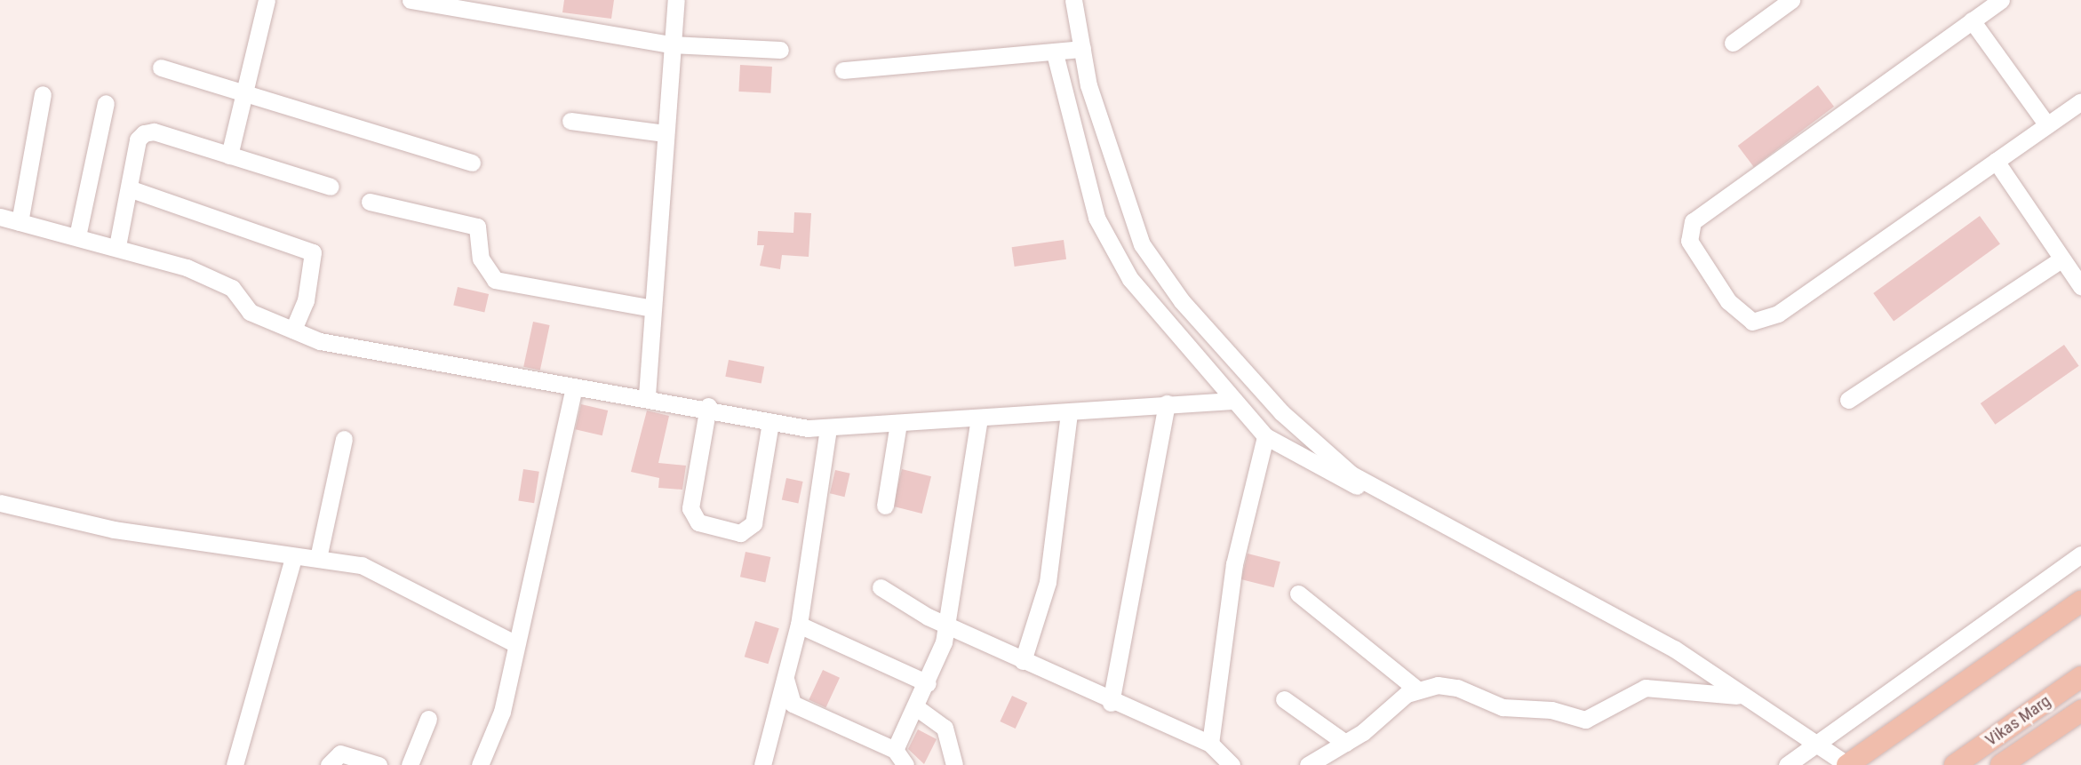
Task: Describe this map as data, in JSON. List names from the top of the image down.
{
  "streets": {
    "main road": ["Vikas Marg"]
  }
}
